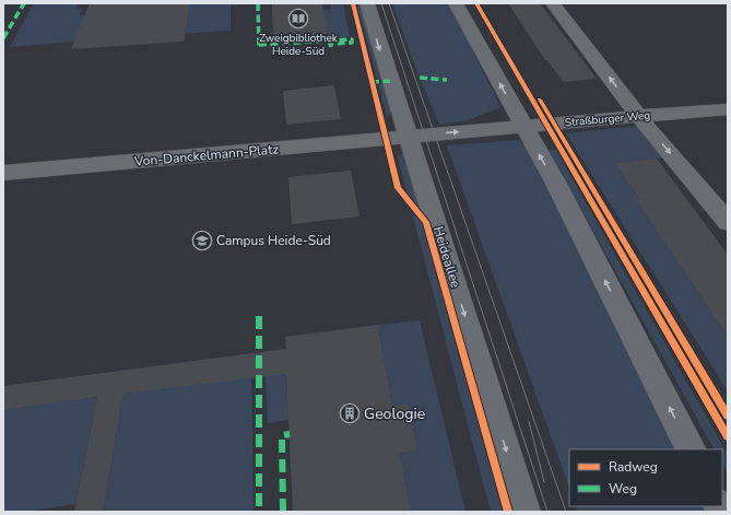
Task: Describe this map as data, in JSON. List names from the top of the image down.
{
  "streets": {
    "main road": ["Heideallee"],
    "street": ["Straßburger Weg", "Von-Danckelmann-Platz"]
  },
  "crossings": [
    ["Straßburger Weg", "Von-Danckelmann-Platz"],
    ["Straßburger Weg", "Heideallee"],
    ["Von-Danckelmann-Platz", "Heideallee"]
  ],
  "one_way": ["Straßburger Weg"],
  "places": {
    "library": ["Zweigbibliothek Heide-Süd"],
    "school or university": ["Campus Heide-Süd"],
    "building": ["Geologie"]
  },
  "legend": ["Radweg", "Weg"]
}
